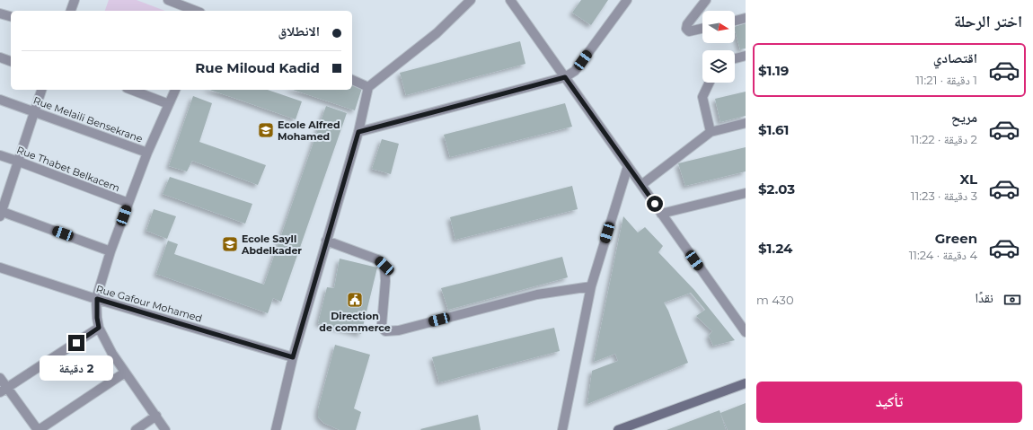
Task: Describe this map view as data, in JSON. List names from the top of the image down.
{
  "streets": {
    "street": ["Rue Melaili Bensekrane", "Rue Thabet Belkacem", "Rue Gafour Mohamed"]
  },
  "places": {
    "school or university": ["Ecole Alfred Mohamed", "Ecole Sayll Abdelkader"],
    "public building": ["Direction de commerce"]
  },
  "north": "right",
  "page": {
    "heading": "اختر الرحلة",
    "banner": ["الانطلاق", "Rue Miloud Kadid"],
    "list": [
      {
        "name": "اقتصادي",
        "note": "1 دقيقة · 11:21",
        "value": "$1.19"
      },
      {
        "name": "مريح",
        "note": "2 دقيقة · 11:22",
        "value": "$1.61"
      },
      {
        "name": "XL",
        "note": "3 دقيقة · 11:23",
        "value": "$2.03"
      },
      {
        "name": "Green",
        "note": "4 دقيقة · 11:24",
        "value": "$1.24"
      }
    ],
    "pay": ["نقدًا", "430 m"],
    "bubble": "2 دقيقة",
    "buttons": "تأكيد"
  }
}
